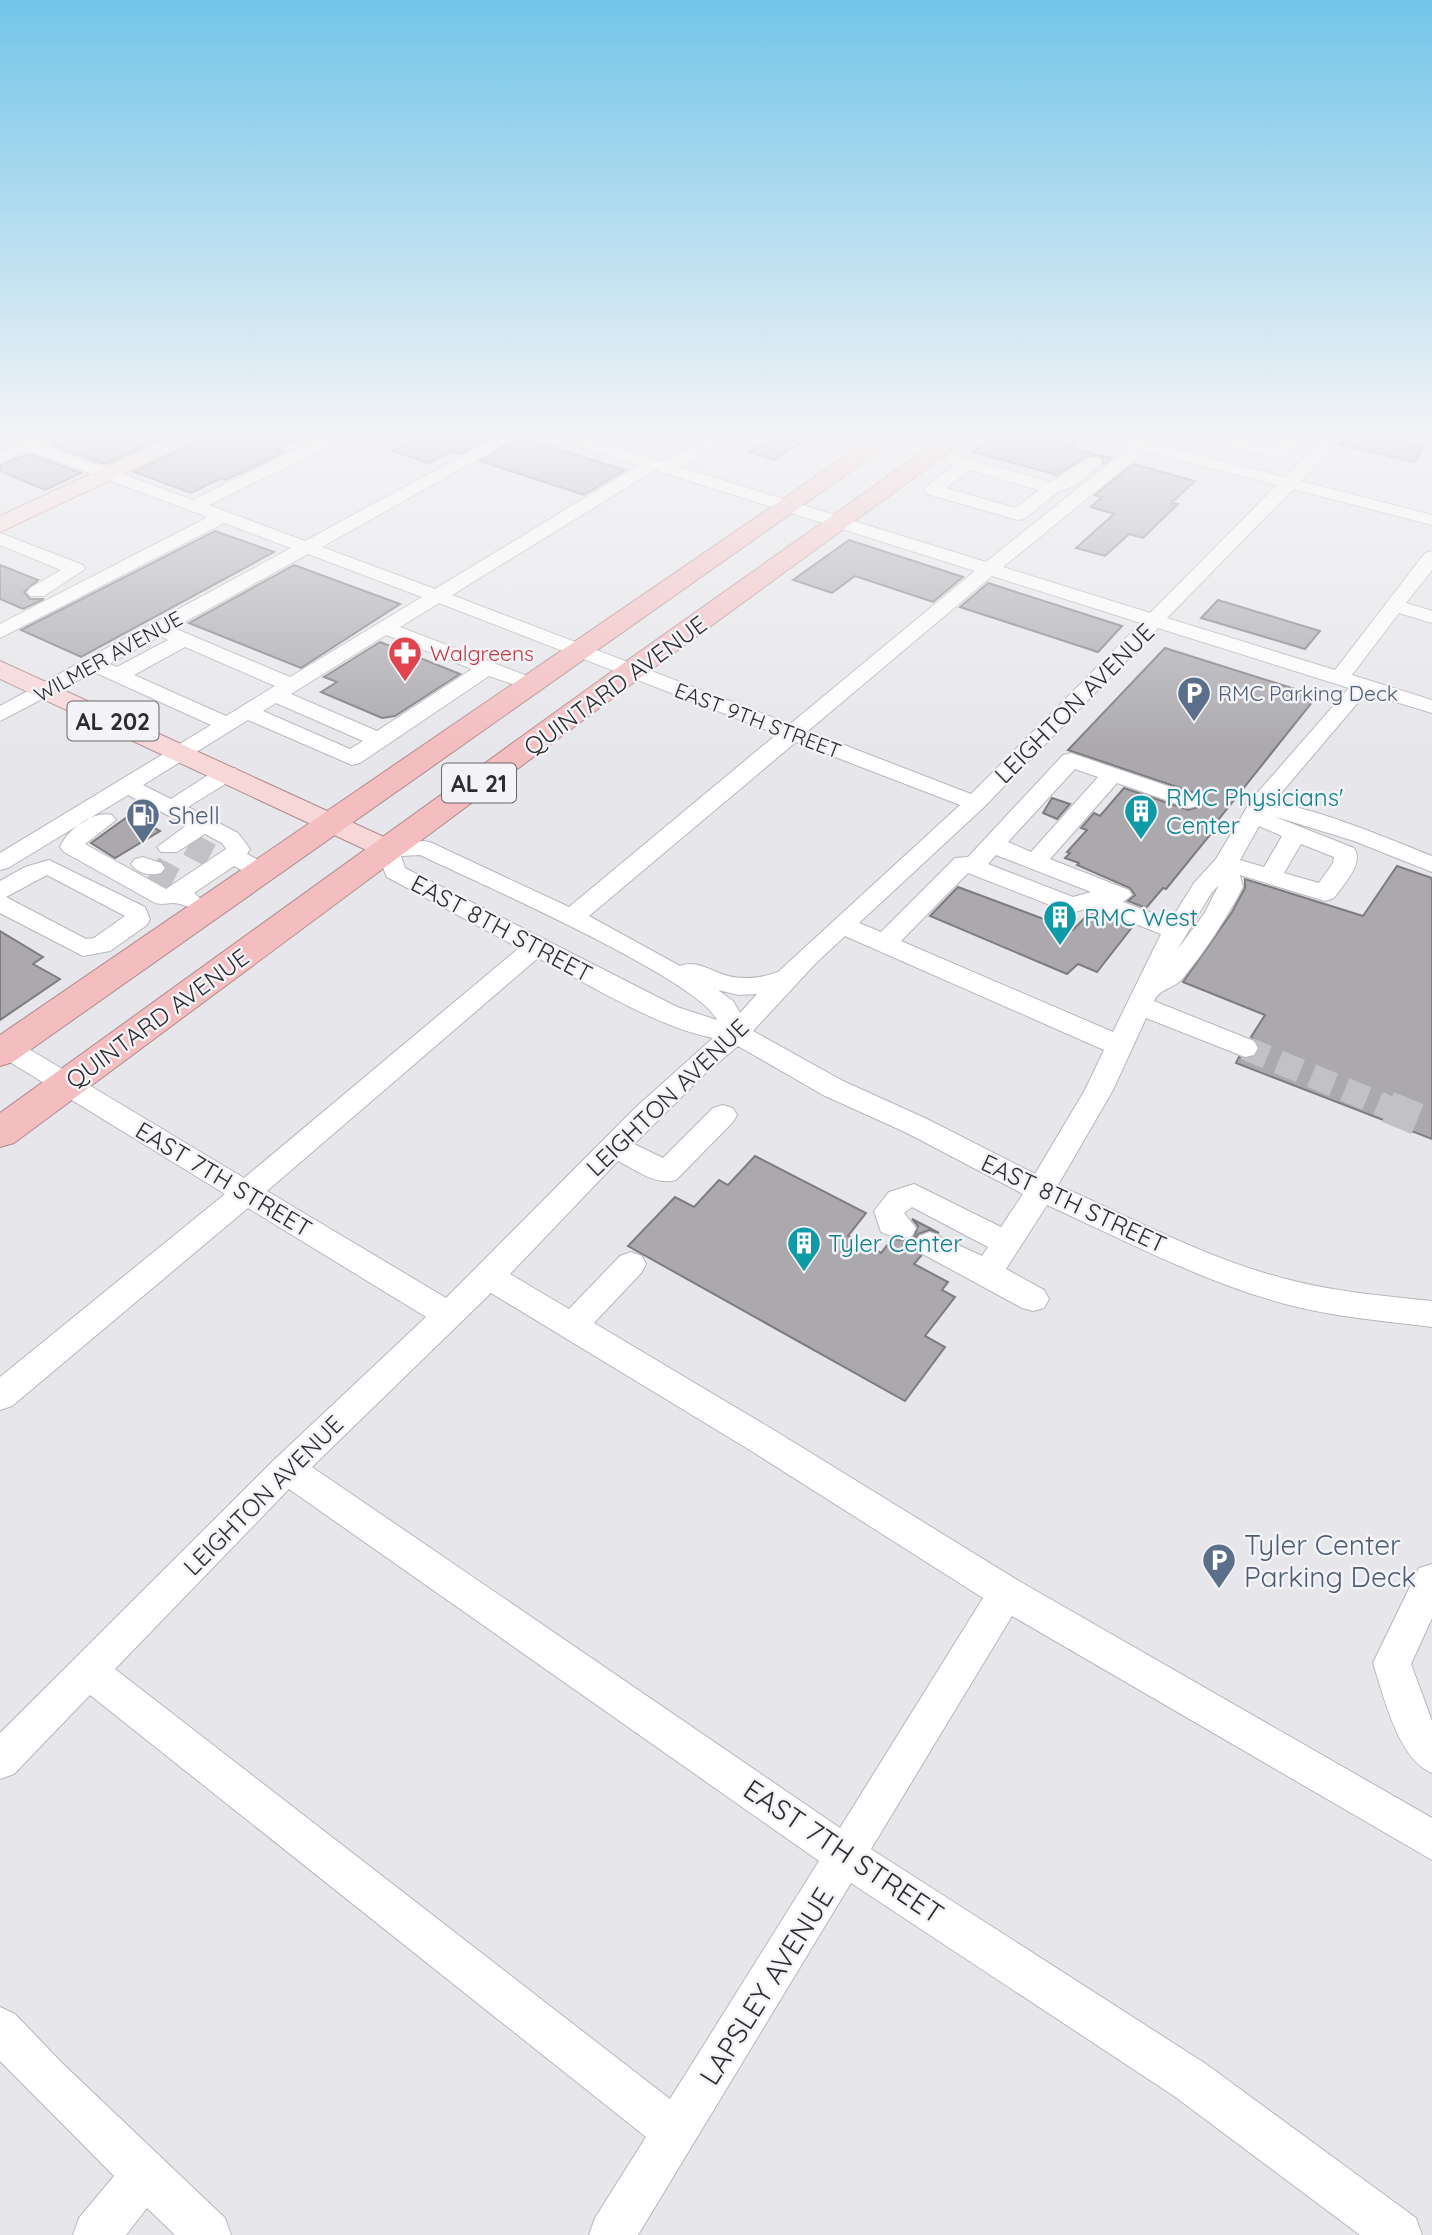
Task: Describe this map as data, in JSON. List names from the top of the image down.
{
  "streets": {
    "highway": ["QUINTARD AVENUE", "AL 21"],
    "main road": ["AL 202"],
    "street": [
      "WILMER AVENUE",
      "LEIGHTON AVENUE",
      "EAST 9TH STREET",
      "EAST 8TH STREET",
      "EAST 7TH STREET",
      "LAPSLEY AVENUE"
    ]
  },
  "crossings": [
    ["WILMER AVENUE", "EAST 9TH STREET"],
    ["WILMER AVENUE", "AL 202"],
    ["QUINTARD AVENUE", "EAST 9TH STREET"],
    ["QUINTARD AVENUE", "AL 202"],
    ["QUINTARD AVENUE", "EAST 8TH STREET"],
    ["QUINTARD AVENUE", "EAST 7TH STREET"],
    ["LEIGHTON AVENUE", "EAST 9TH STREET"],
    ["LEIGHTON AVENUE", "EAST 8TH STREET"],
    ["LEIGHTON AVENUE", "EAST 7TH STREET"],
    ["AL 202", "EAST 8TH STREET"],
    ["EAST 7TH STREET", "LAPSLEY AVENUE"]
  ],
  "places": {
    "pharmacy": ["Walgreens"],
    "parking": ["RMC Parking Deck", "Tyler Center Parking Deck"],
    "building": ["RMC Physicians' Center", "RMC West", "Tyler Center"],
    "fuel station": ["Shell"]
  }
}
